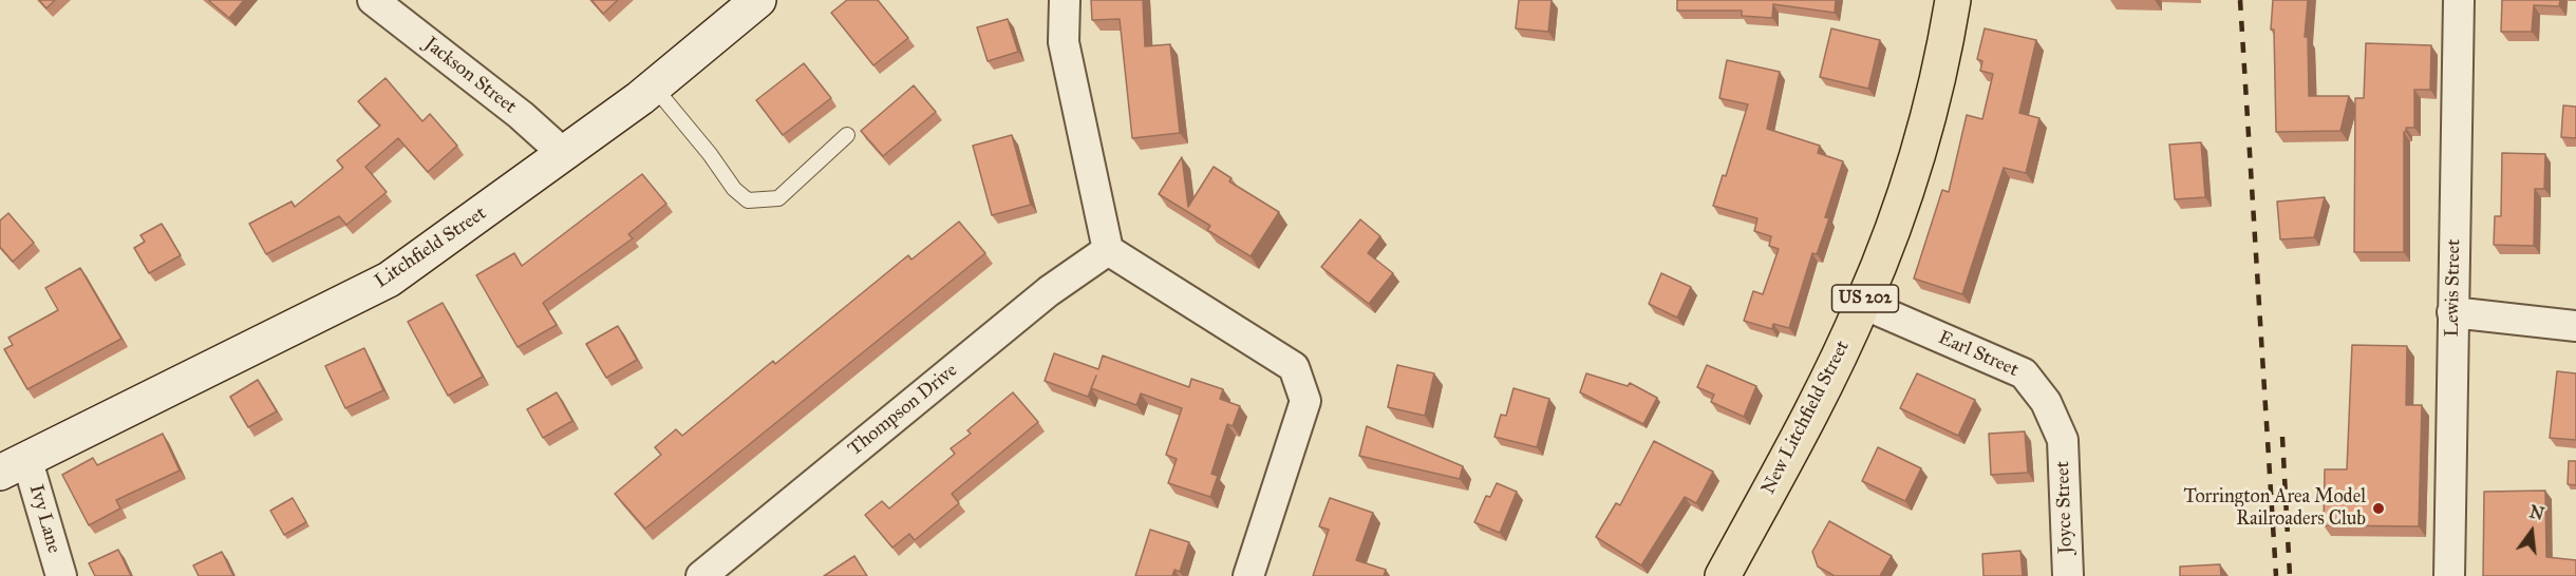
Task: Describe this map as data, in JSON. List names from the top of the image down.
{
  "streets": {
    "highway": ["US 202", "New Litchfield Street"],
    "street": [
      "Jackson Street",
      "Litchfield Street",
      "Lewis Street",
      "Earl Street",
      "Thompson Drive",
      "Joyce Street",
      "Ivy Lane"
    ]
  },
  "crossings": [
    ["Jackson Street", "Litchfield Street"],
    ["Litchfield Street", "Ivy Lane"],
    ["Earl Street", "New Litchfield Street"],
    ["Earl Street", "Joyce Street"]
  ],
  "places": ["Torrington Area Model Railroaders Club"],
  "north": "top"
}
